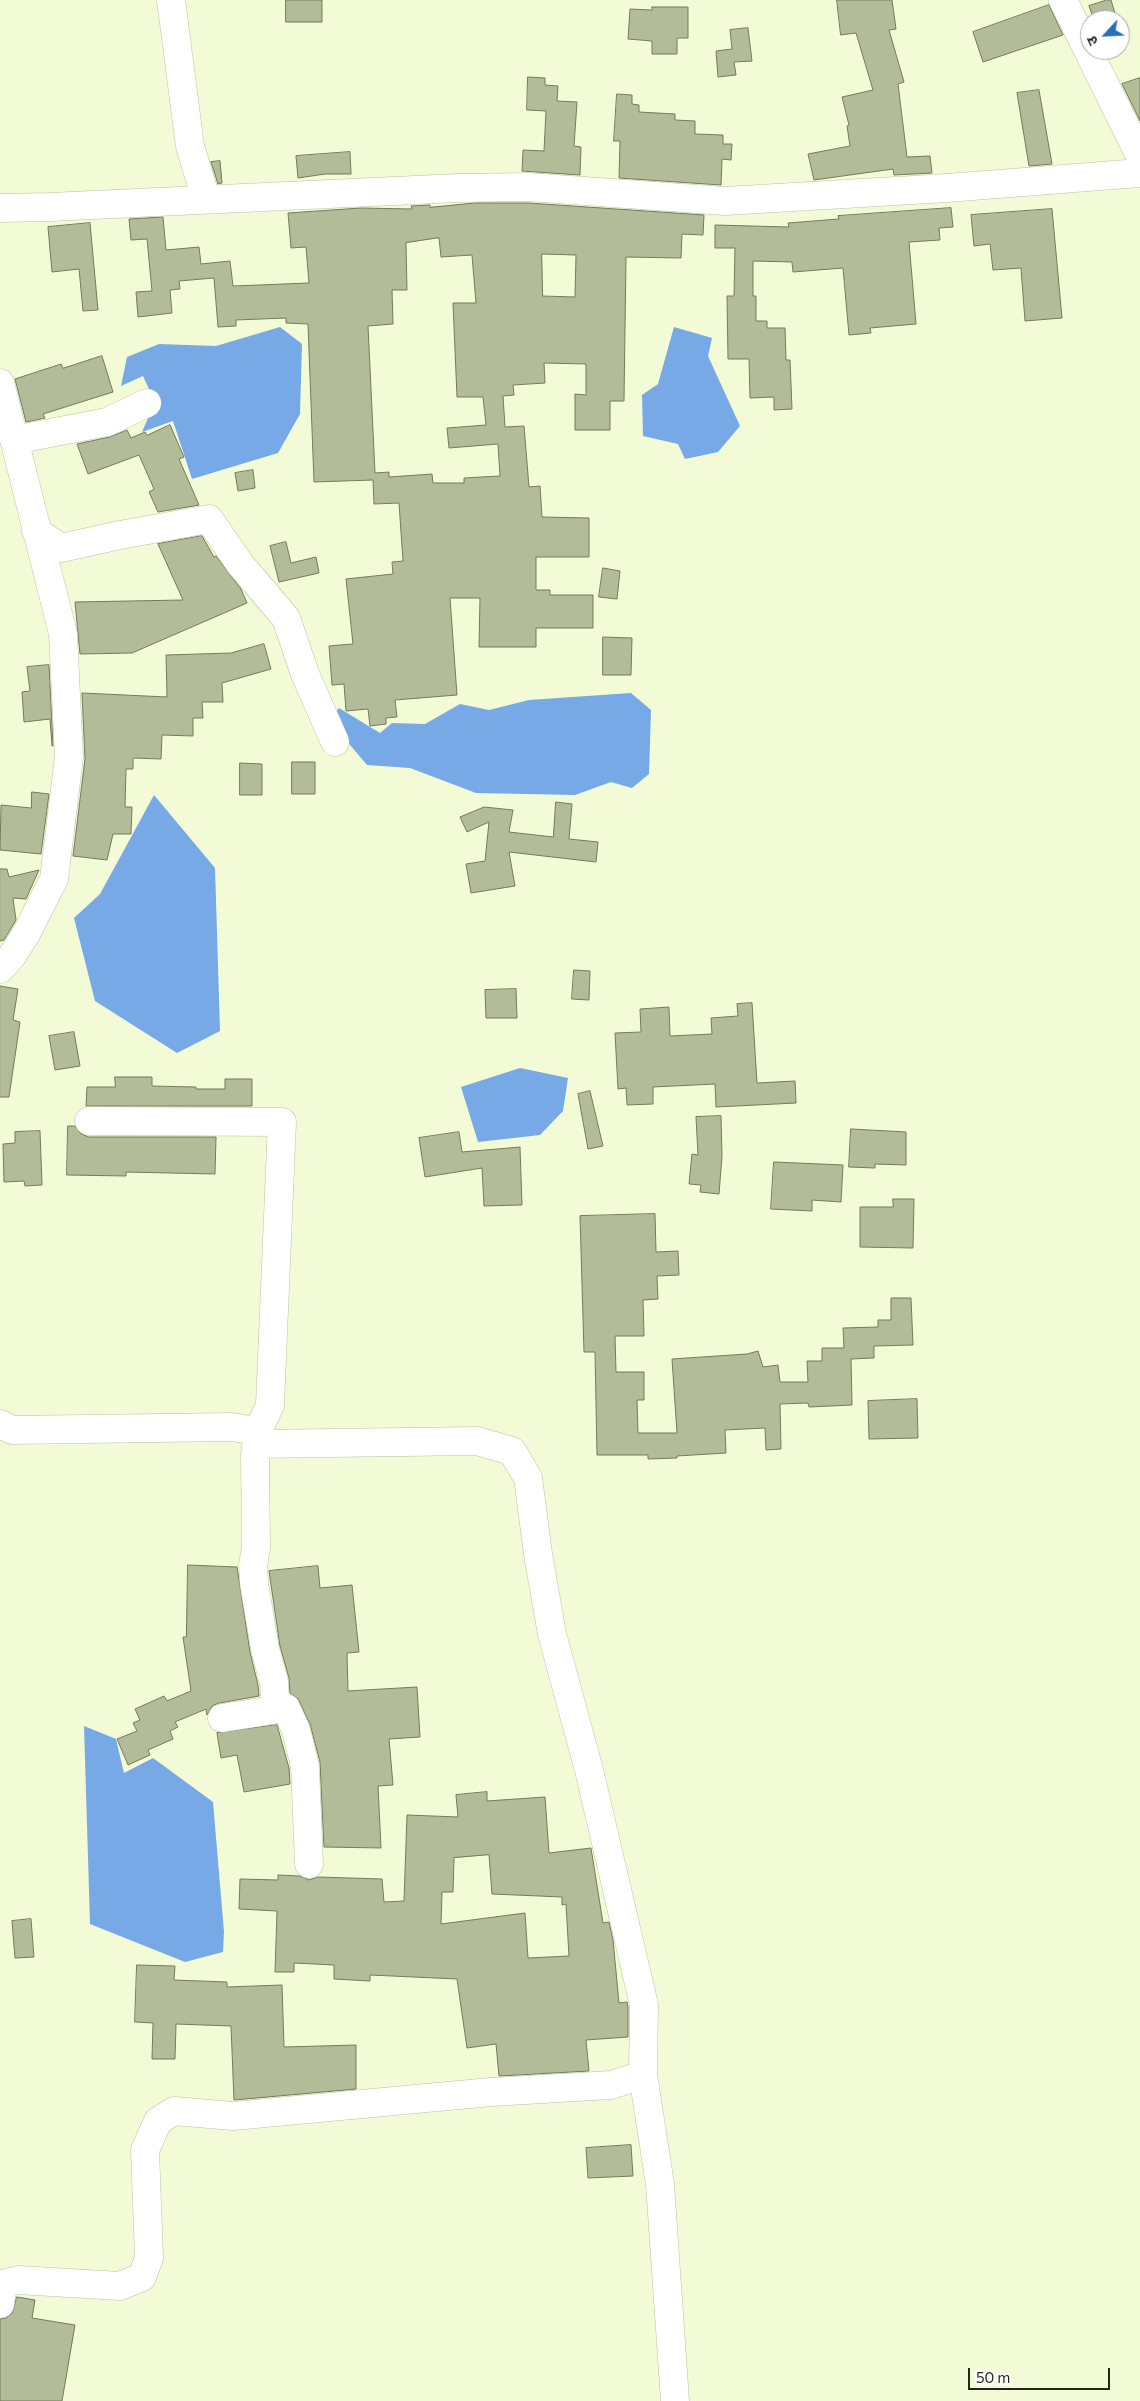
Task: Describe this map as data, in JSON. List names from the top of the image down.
{
  "scale_bar": "50 m",
  "north": "bottom left"
}
